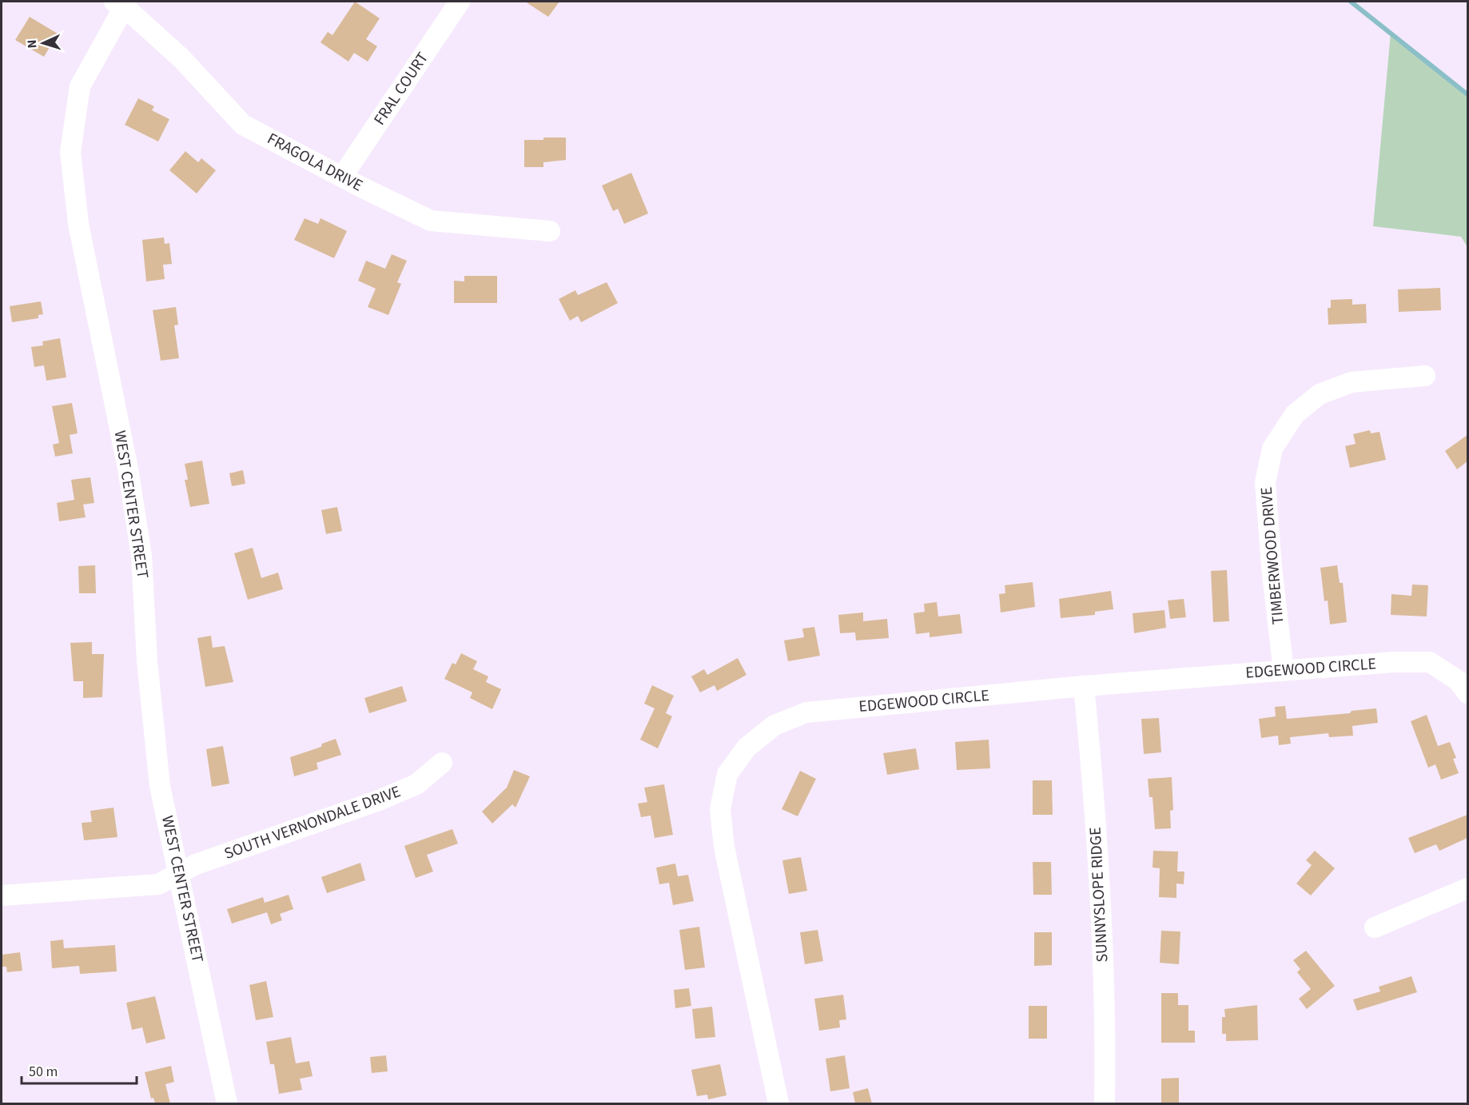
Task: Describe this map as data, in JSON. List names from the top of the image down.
{
  "streets": {
    "street": [
      "FRAL COURT",
      "FRAGOLA DRIVE",
      "WEST CENTER STREET",
      "TIMBERWOOD DRIVE",
      "EDGEWOOD CIRCLE",
      "SOUTH VERNONDALE DRIVE",
      "SUNNYSLOPE RIDGE"
    ]
  },
  "crossings": [
    ["FRAL COURT", "FRAGOLA DRIVE"],
    ["FRAGOLA DRIVE", "WEST CENTER STREET"],
    ["WEST CENTER STREET", "SOUTH VERNONDALE DRIVE"],
    ["TIMBERWOOD DRIVE", "EDGEWOOD CIRCLE"],
    ["EDGEWOOD CIRCLE", "SUNNYSLOPE RIDGE"]
  ],
  "scale_bar": "50 m",
  "north": "left"
}
